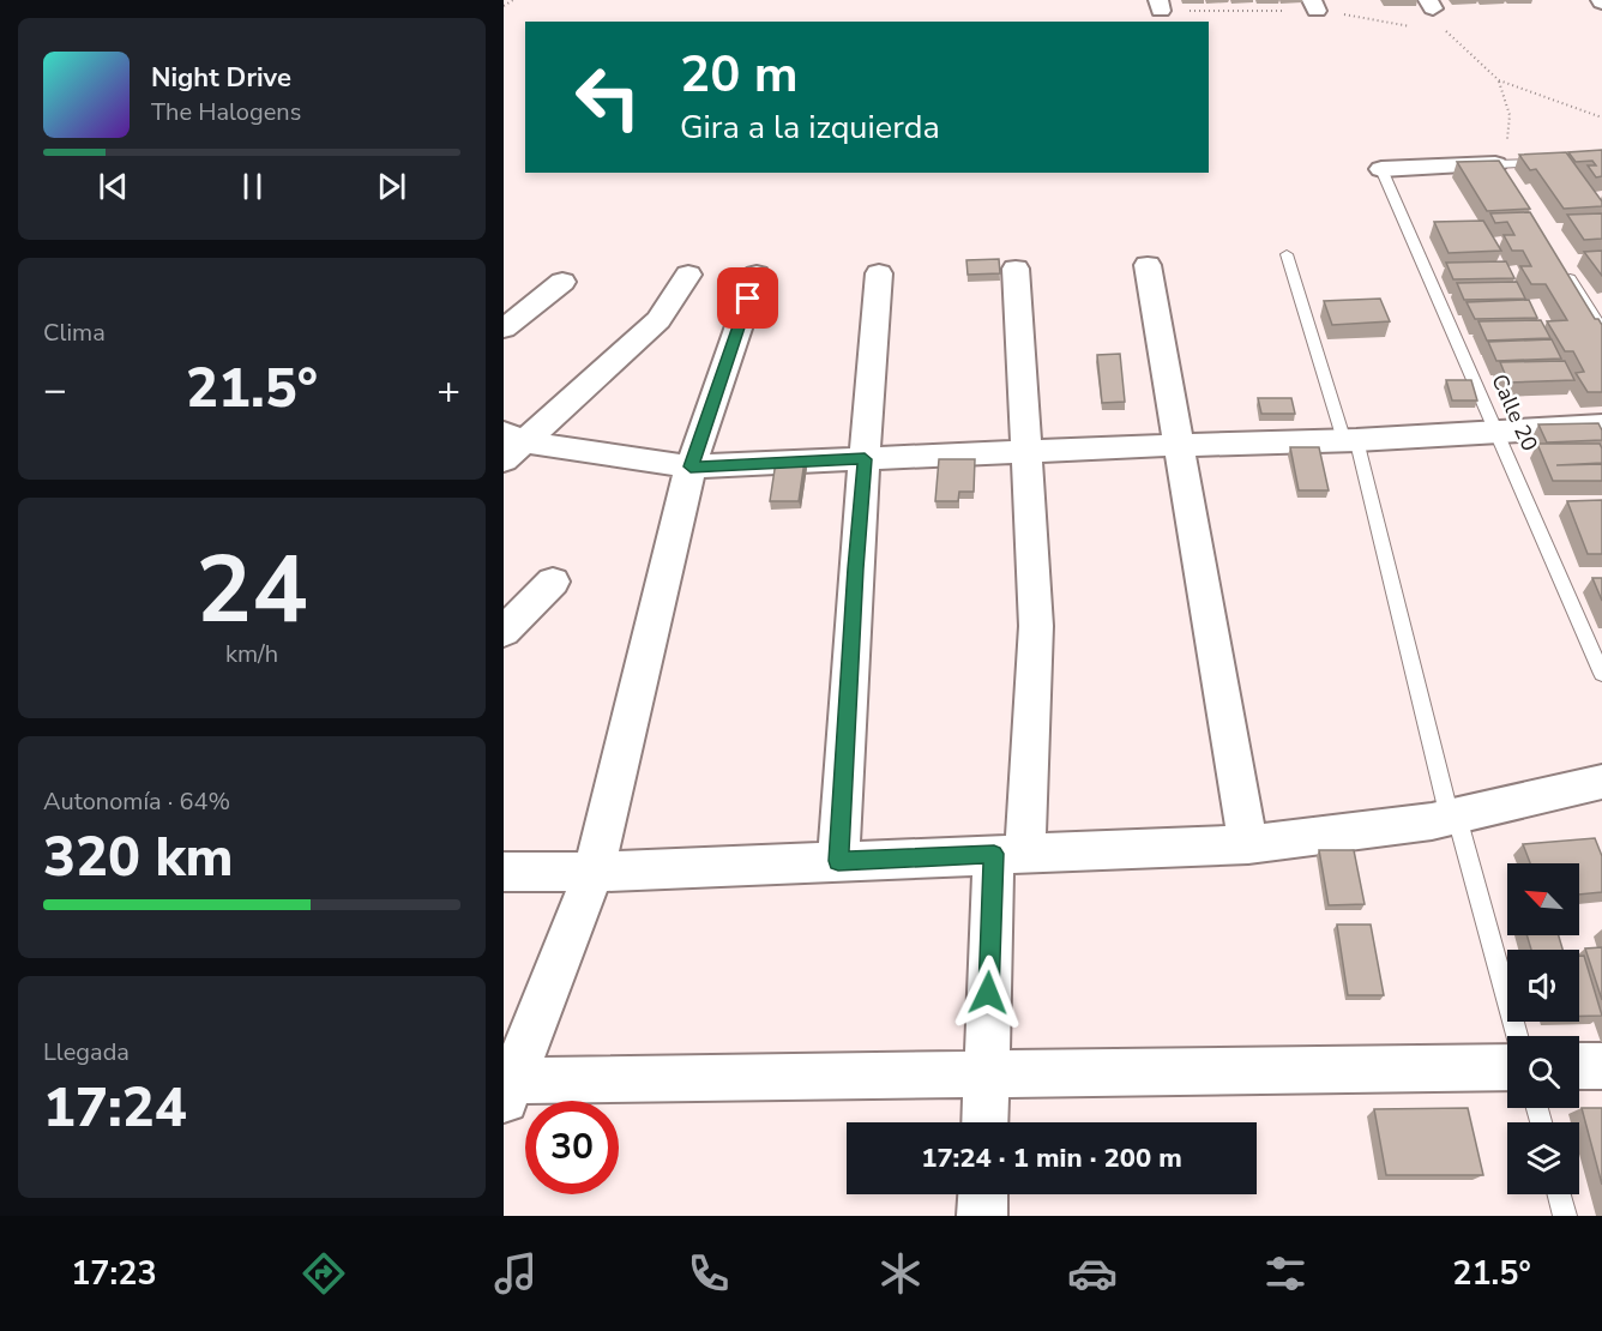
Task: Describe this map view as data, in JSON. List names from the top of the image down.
{
  "streets": {
    "lane": ["Calle 20"]
  },
  "north": "top left",
  "page": {
    "turn": ["20 m", "Gira a la izquierda"],
    "song": ["Night Drive", "The Halogens"],
    "tile": [
      "Clima",
      ["24", "km/h"],
      ["Autonomía · 64%", "320 km"],
      ["Llegada", "17:24"]
    ],
    "heat": ["−", "21.5°", "+"],
    "limit": "30",
    "trip": "17:24 · 1 min · 200 m",
    "tabs": ["17:23", "21.5°"]
  }
}
